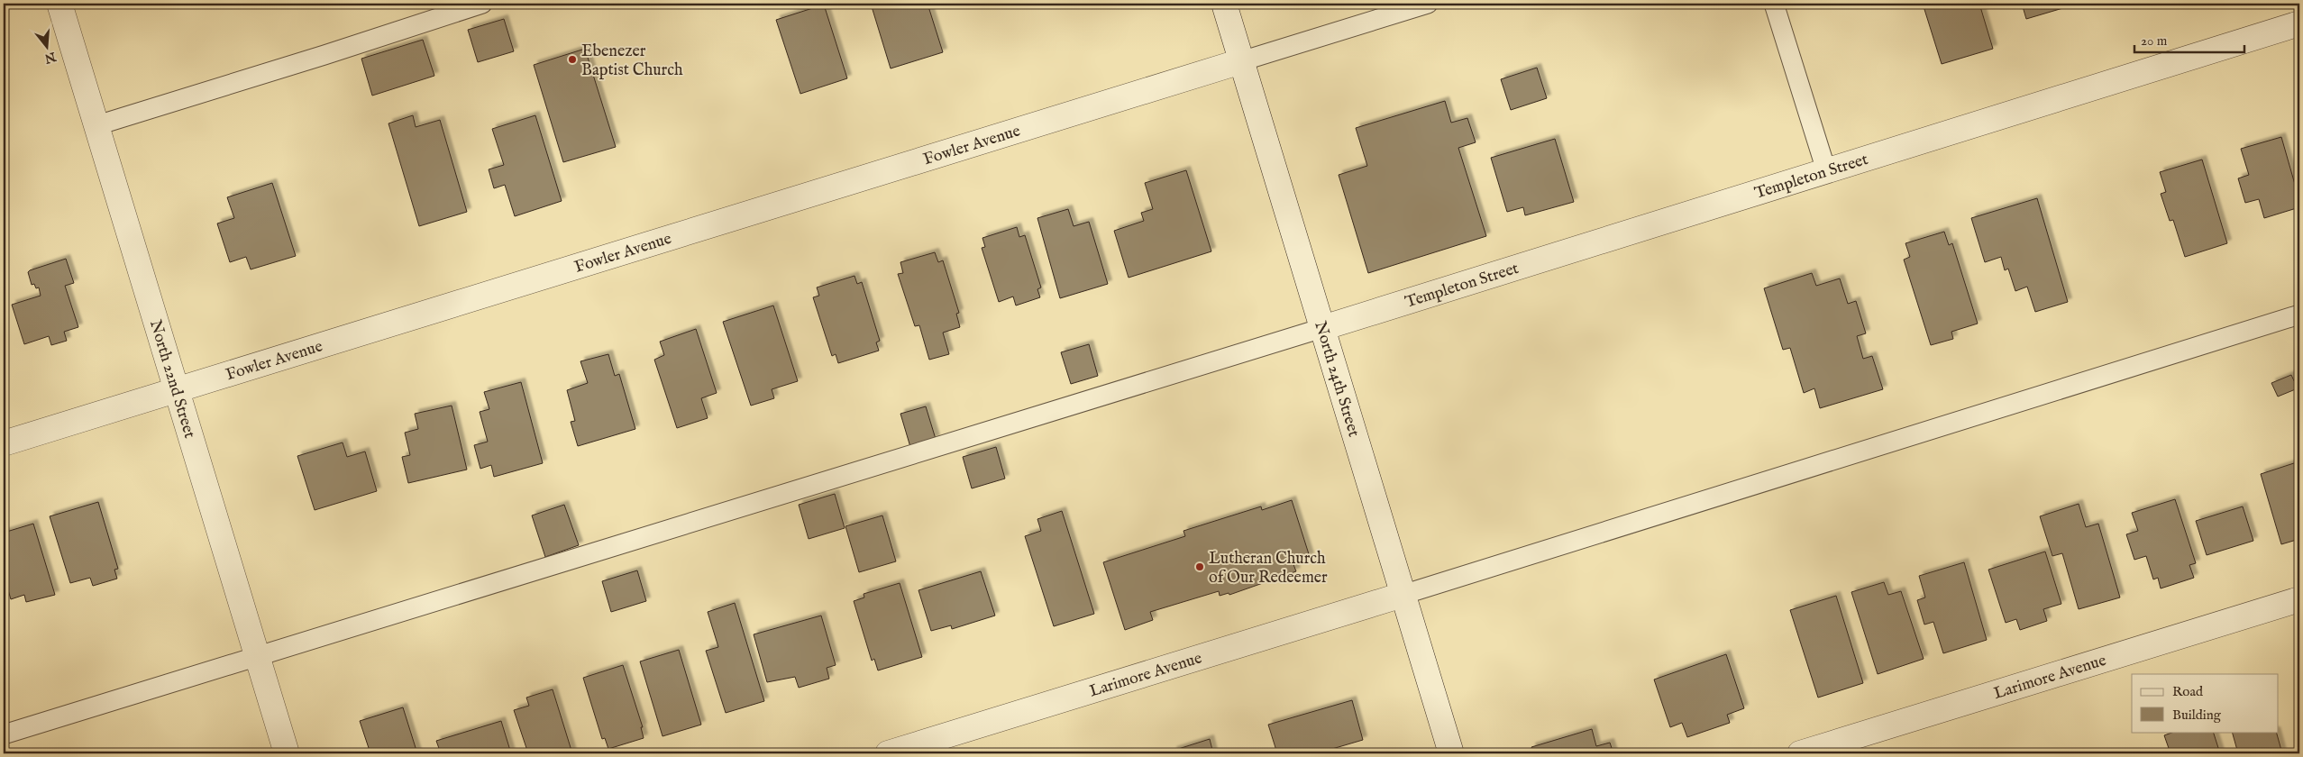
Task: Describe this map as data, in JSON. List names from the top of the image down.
{
  "streets": {
    "street": [
      "Fowler Avenue",
      "Templeton Street",
      "North 22nd Street",
      "North 24th Street",
      "Larimore Avenue"
    ]
  },
  "crossings": [
    ["Fowler Avenue", "North 22nd Street"],
    ["Fowler Avenue", "North 24th Street"],
    ["Templeton Street", "North 24th Street"],
    ["North 24th Street", "Larimore Avenue"]
  ],
  "places": ["Ebenezer Baptist Church", "Lutheran Church of Our Redeemer"],
  "legend": ["Road", "Building"],
  "scale_bar": "20 m",
  "north": "bottom"
}
